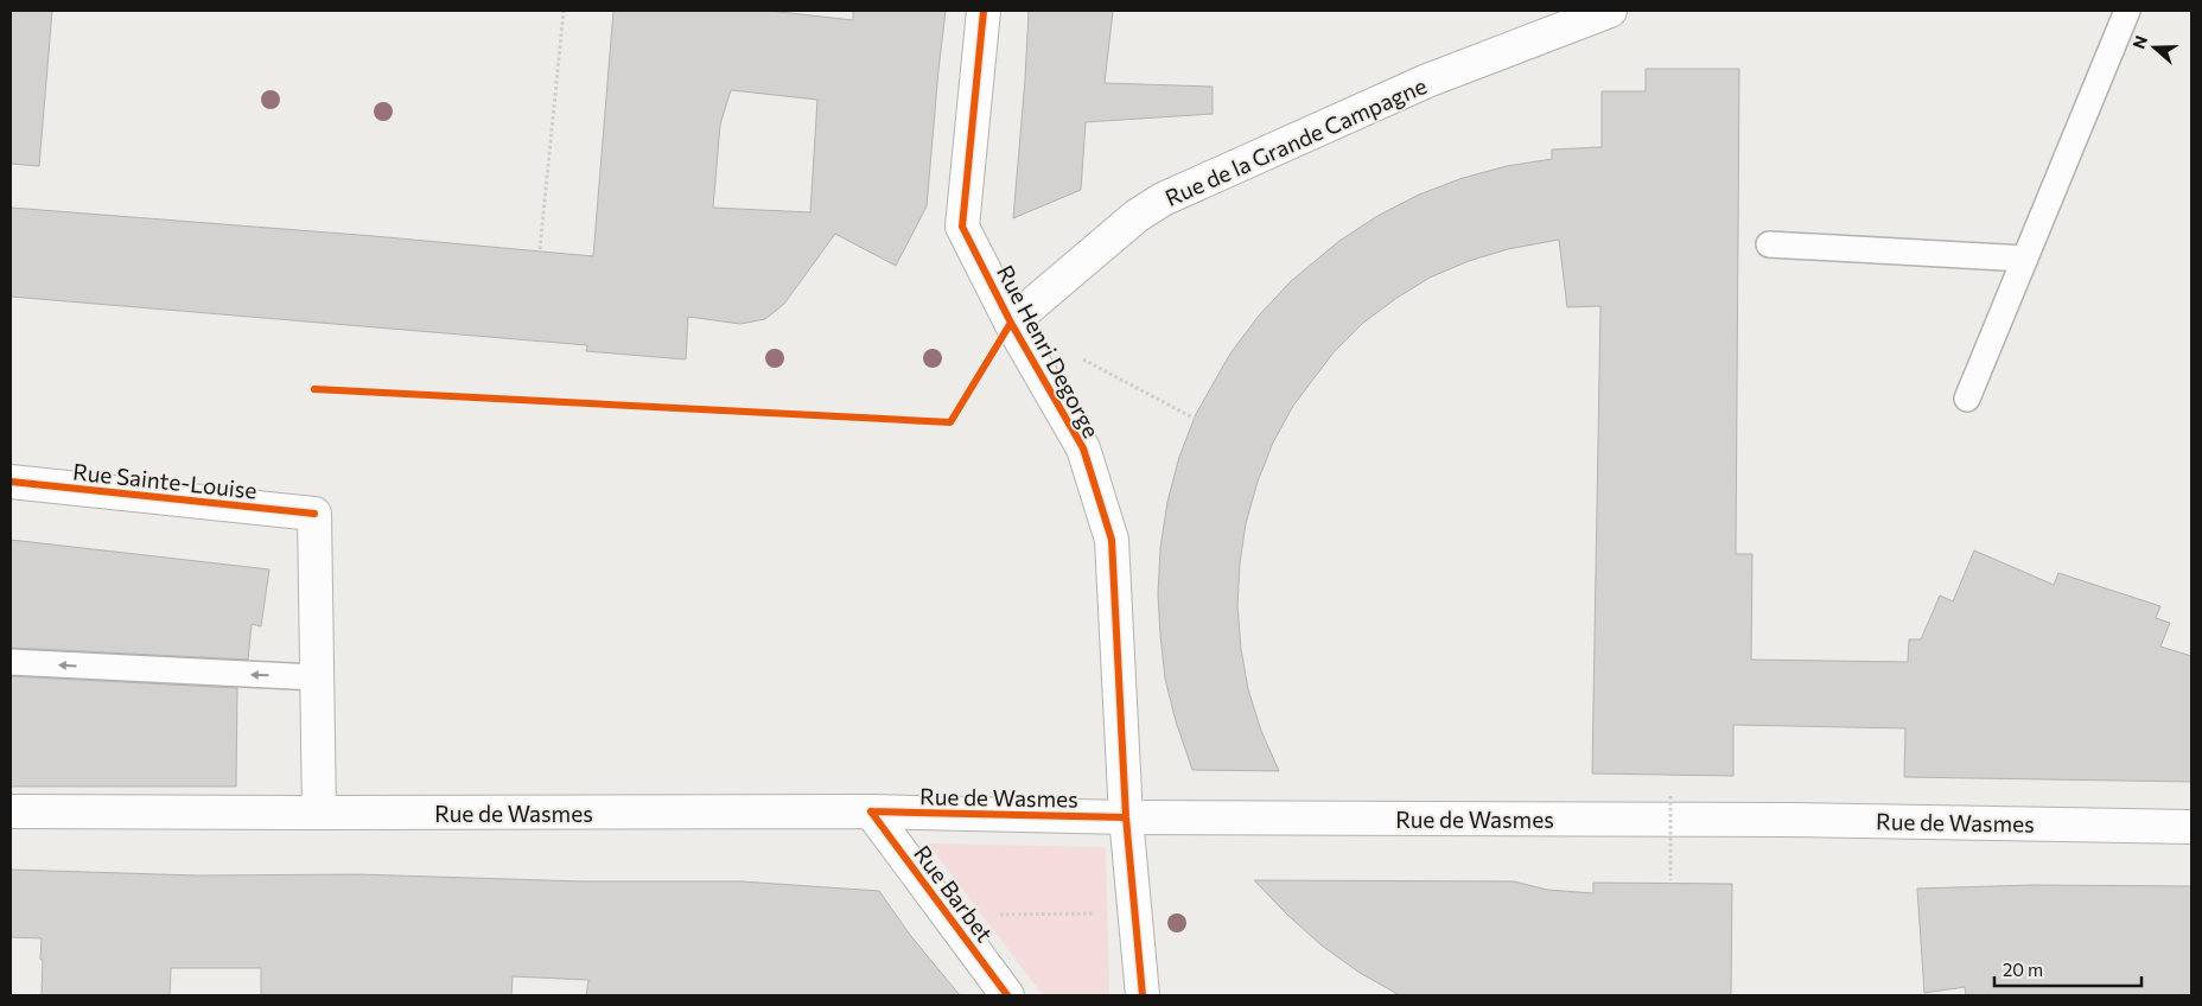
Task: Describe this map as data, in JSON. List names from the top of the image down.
{
  "streets": {
    "street": [
      "Rue de la Grande Campagne",
      "Rue Henri Degorge",
      "Rue Sainte-Louise",
      "Rue de Wasmes",
      "Rue Barbet"
    ]
  },
  "crossings": [
    ["Rue de la Grande Campagne", "Rue Henri Degorge"],
    ["Rue Henri Degorge", "Rue de Wasmes"],
    ["Rue Sainte-Louise", "Rue de Wasmes"],
    ["Rue de Wasmes", "Rue Barbet"]
  ],
  "scale_bar": "20 m",
  "north": "left"
}
